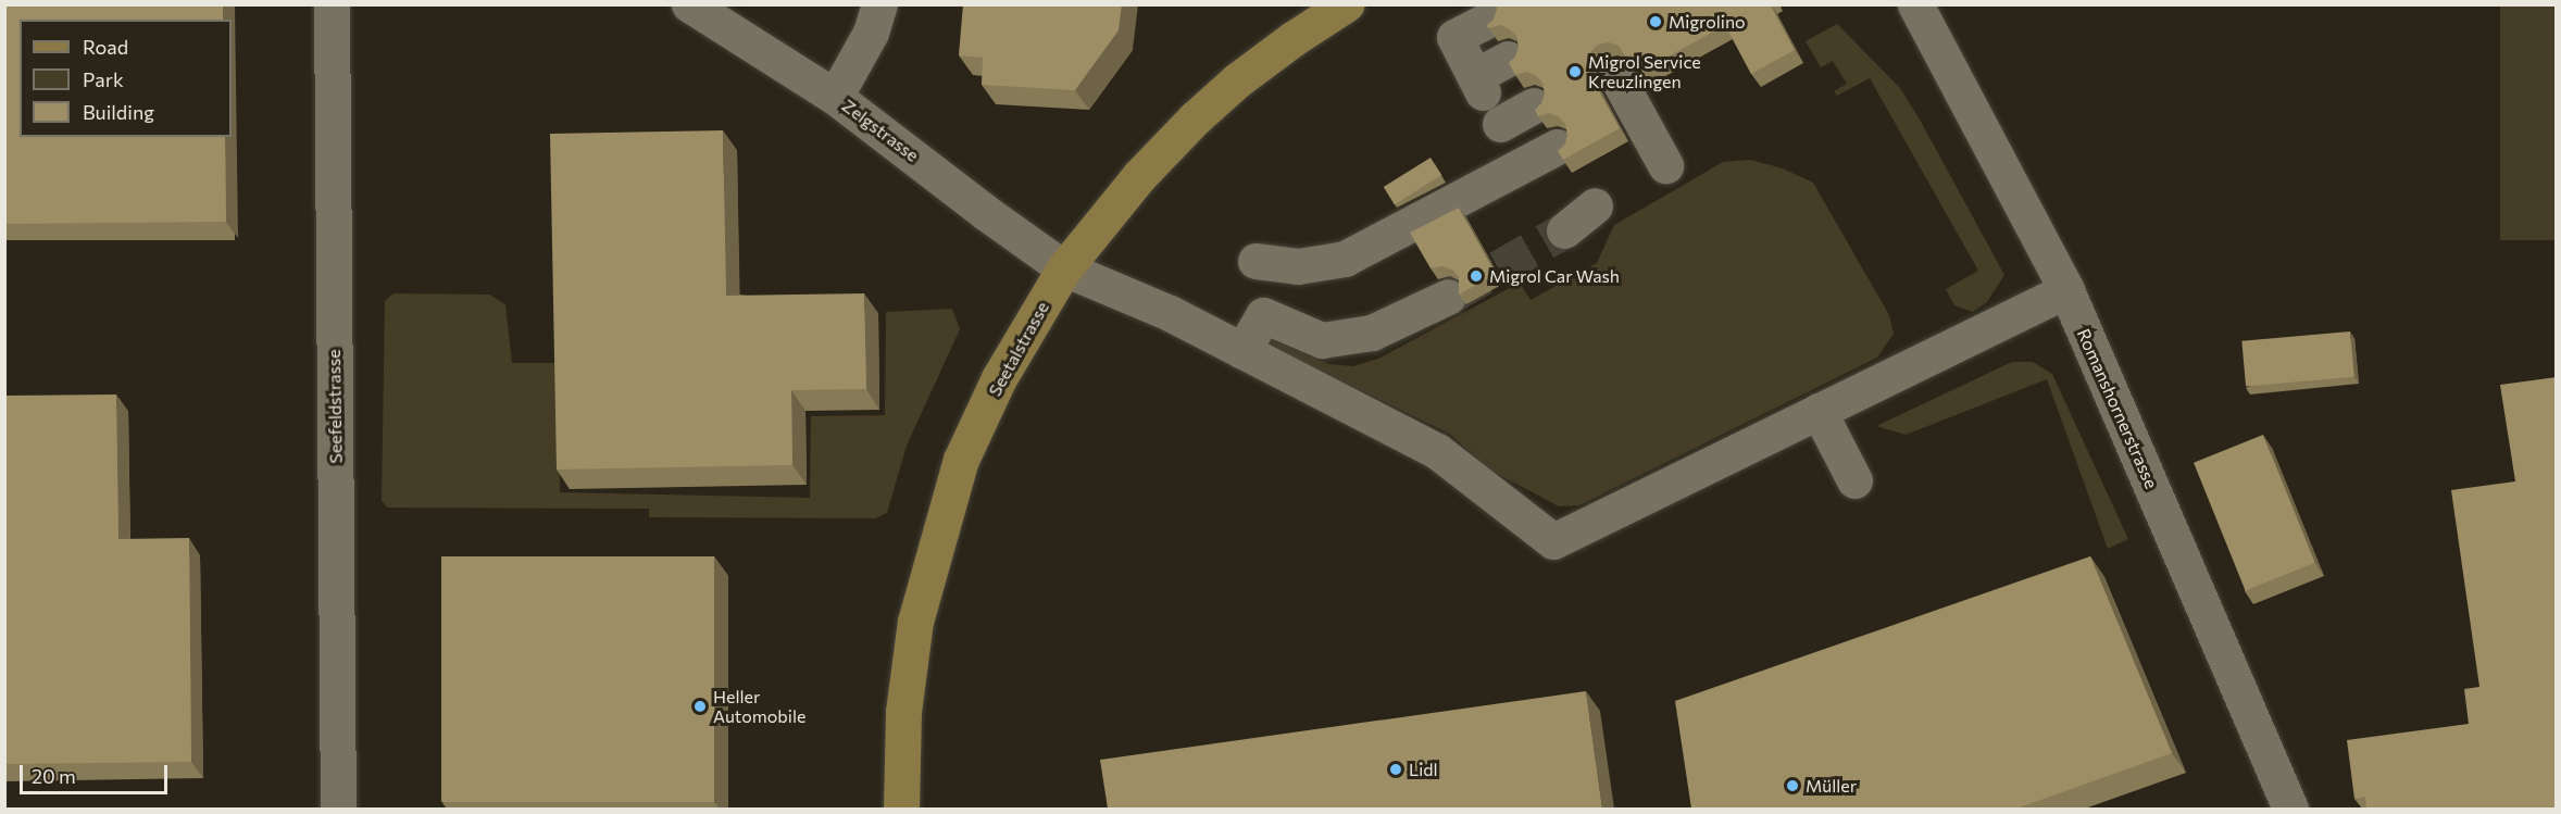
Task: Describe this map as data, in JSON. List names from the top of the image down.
{
  "streets": {
    "main road": ["Seetalstrasse"],
    "street": ["Zelgstrasse", "Seefeldstrasse", "Romanshornerstrasse"]
  },
  "crossings": [
    ["Zelgstrasse", "Seetalstrasse"]
  ],
  "places": [
    "Migrolino",
    "Migrol Service Kreuzlingen",
    "Migrol Car Wash",
    "Heller Automobile",
    "Lidl",
    "Müller"
  ],
  "legend": ["Road", "Park", "Building"],
  "scale_bar": "20 m"
}
